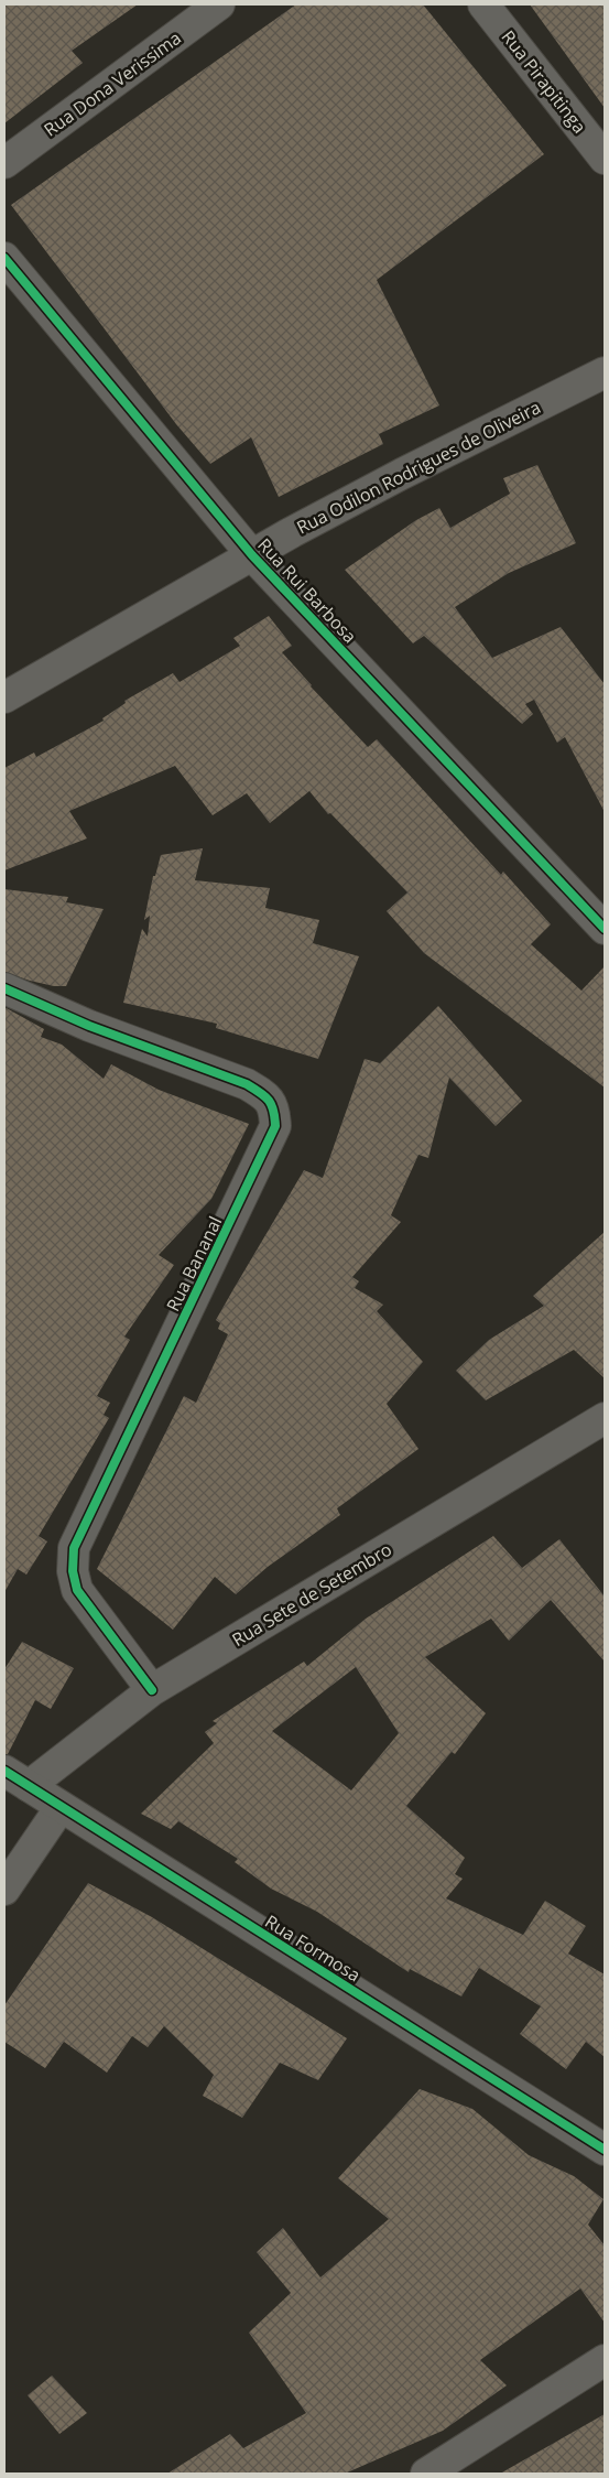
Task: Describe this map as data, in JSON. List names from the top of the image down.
{
  "streets": {
    "street": [
      "Rua Pirapitinga",
      "Rua Dona Verissima",
      "Rua Odilon Rodrigues de Oliveira",
      "Rua Rui Barbosa",
      "Rua Bananal",
      "Rua Sete de Setembro",
      "Rua Formosa"
    ]
  },
  "crossings": [
    ["Rua Odilon Rodrigues de Oliveira", "Rua Rui Barbosa"],
    ["Rua Bananal", "Rua Sete de Setembro"],
    ["Rua Sete de Setembro", "Rua Formosa"]
  ]
}
